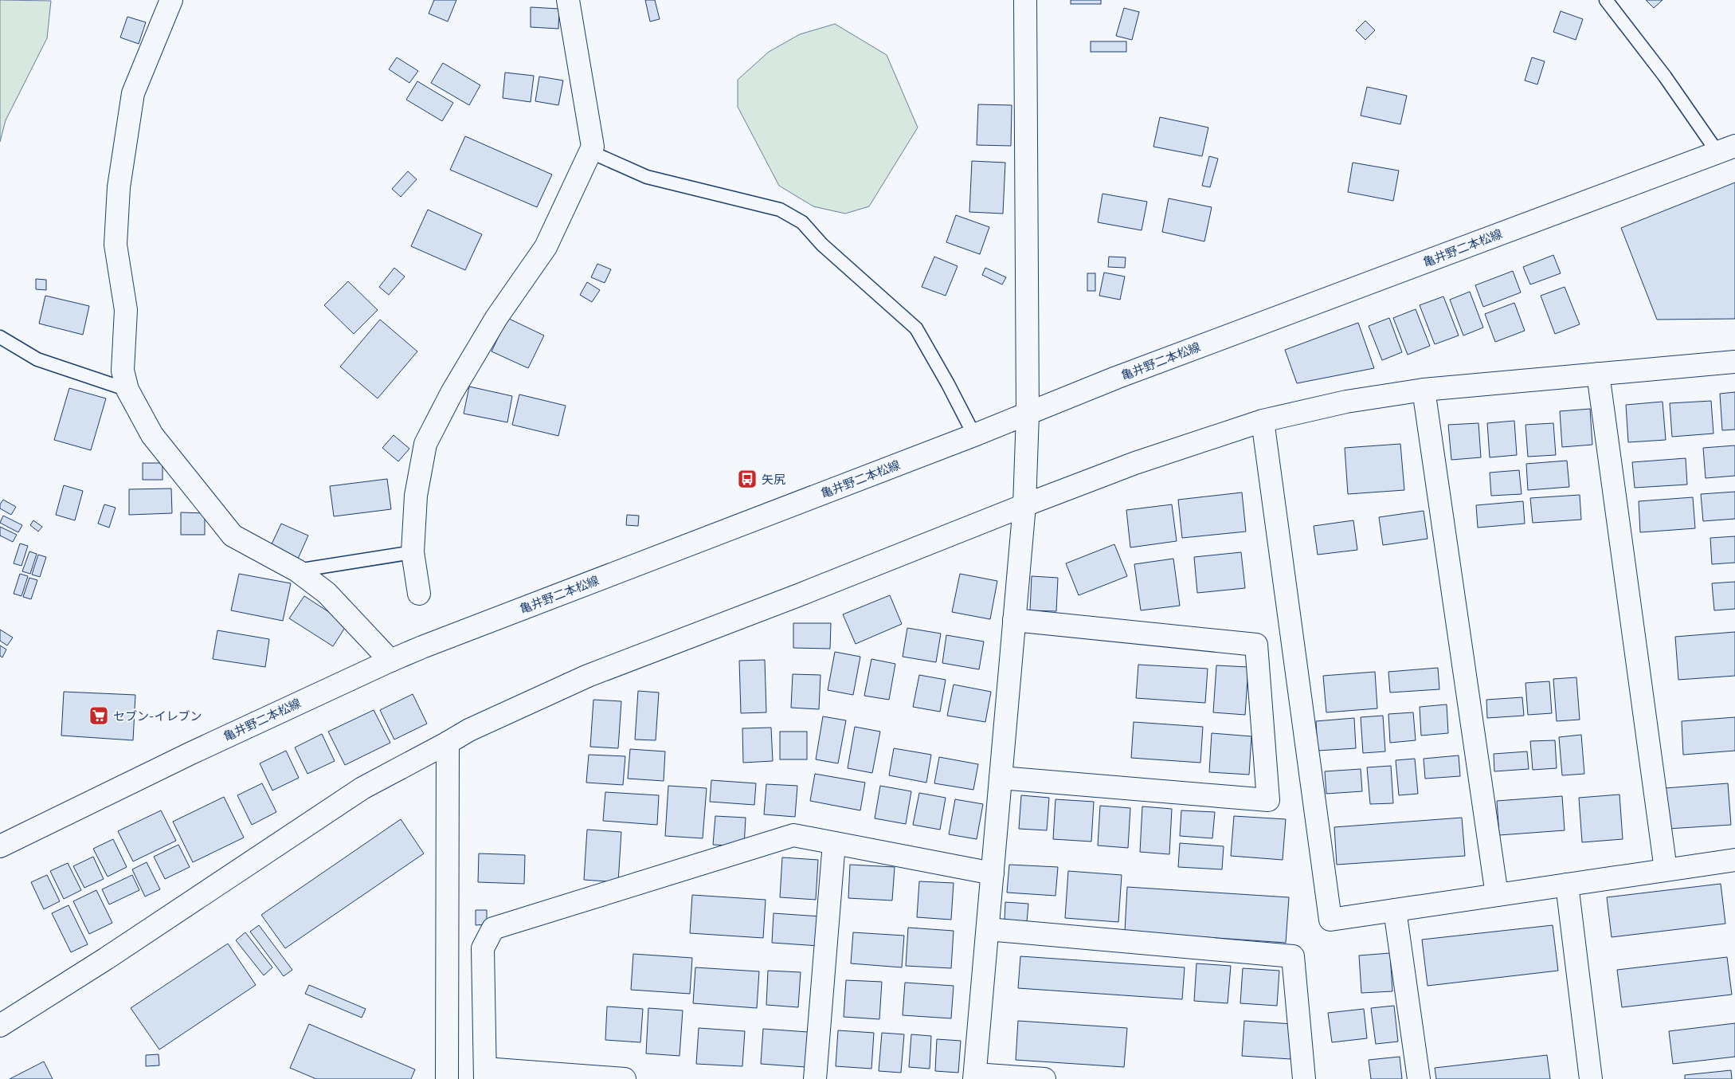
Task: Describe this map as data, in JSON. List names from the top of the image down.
{
  "streets": {
    "street": ["亀井野二本松線"]
  },
  "places": {
    "bus stop": ["矢尻"],
    "supermarket": ["セブン-イレブン"]
  }
}
